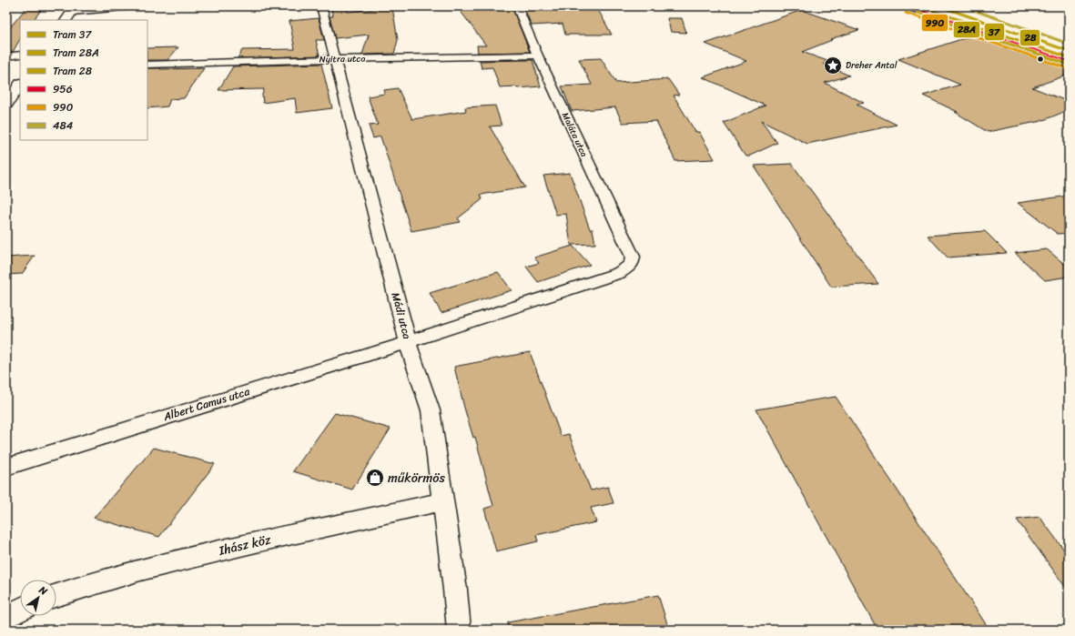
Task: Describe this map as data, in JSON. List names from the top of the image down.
{
  "streets": {
    "street": [
      "Nyitra utca",
      "Maláta utca",
      "Mádi utca",
      "Albert Camus utca",
      "Ihász köz"
    ]
  },
  "crossings": [
    ["Nyitra utca", "Maláta utca"],
    ["Nyitra utca", "Mádi utca"],
    ["Maláta utca", "Albert Camus utca"],
    ["Mádi utca", "Albert Camus utca"],
    ["Mádi utca", "Ihász köz"]
  ],
  "places": {
    "place": ["Dreher Antal"],
    "shop": ["műkörmös"]
  },
  "lines": [
    "tram line 37",
    "tram line 28",
    "transit line 956",
    "transit line 484",
    "tram line 28A",
    "transit line 990"
  ],
  "legend": [
    "Tram 37",
    "Tram 28A",
    "Tram 28",
    "956",
    "990",
    "484"
  ],
  "north": "top right"
}
